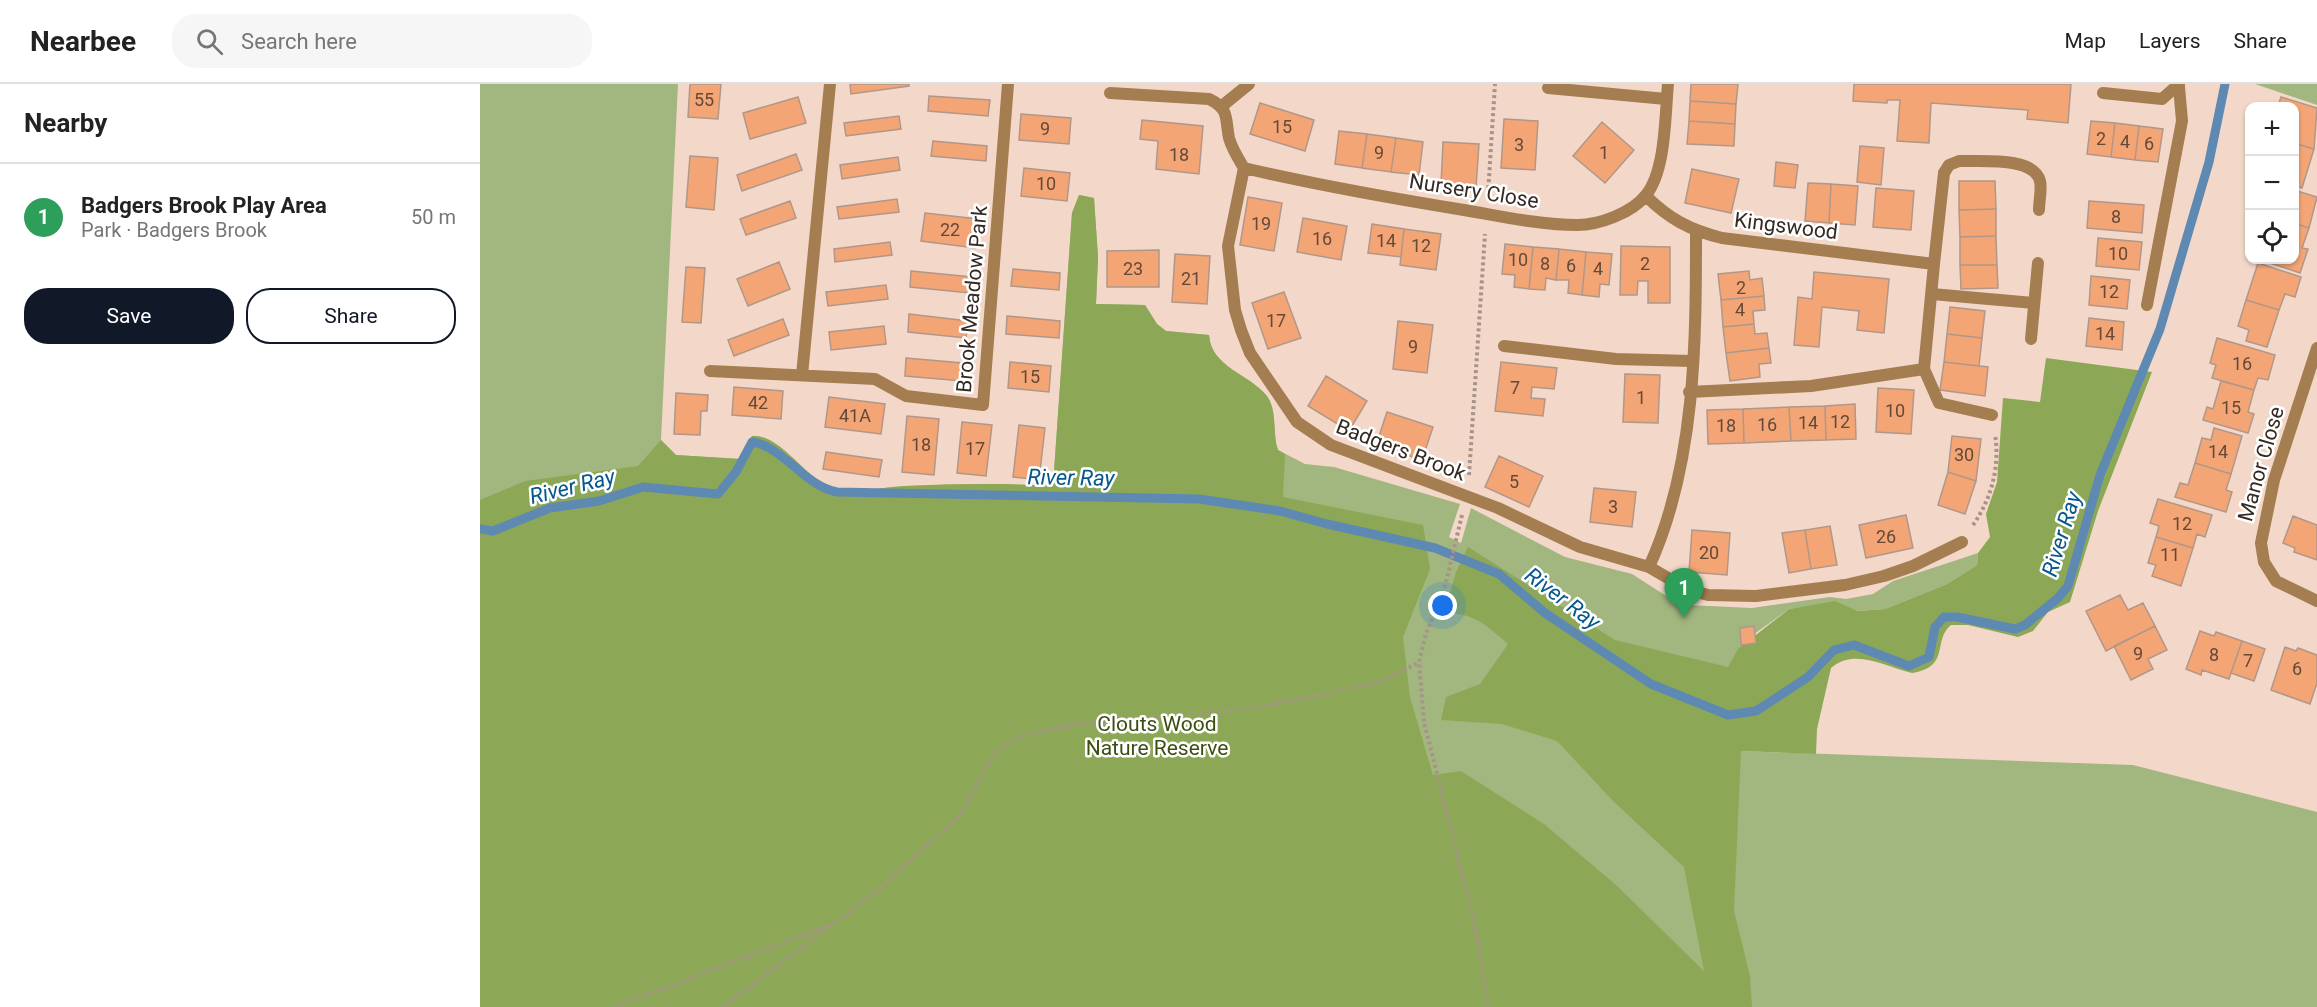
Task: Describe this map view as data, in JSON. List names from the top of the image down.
{
  "streets": {
    "street": [
      "Nursery Close",
      "Kingswood",
      "Brook Meadow Park",
      "Badgers Brook",
      "Manor Close"
    ]
  },
  "crossings": [
    ["Nursery Close", "Kingswood"],
    ["Nursery Close", "Badgers Brook"]
  ],
  "water": ["River Ray"],
  "parks": ["Clouts Wood Nature Reserve"],
  "house_numbers": [
    "55",
    "15",
    "9",
    "2",
    "4",
    "6",
    "3",
    "9",
    "1",
    "18",
    "10",
    "8",
    "19",
    "22",
    "16",
    "14",
    "12",
    "10",
    "10",
    "8",
    "2",
    "6",
    "23",
    "4",
    "21",
    "2",
    "12",
    "4",
    "17",
    "14",
    "9",
    "16",
    "15",
    "7",
    "1",
    "42",
    "15",
    "10",
    "41A",
    "12",
    "14",
    "16",
    "18",
    "18",
    "17",
    "14",
    "30",
    "5",
    "3",
    "12",
    "26",
    "20",
    "11",
    "9",
    "8",
    "7",
    "6"
  ],
  "page": {
    "header": "Nearbee",
    "search": "Search here",
    "nav": ["Map", "Layers", "Share"],
    "heading": "Nearby",
    "map_buttons": ["+", "−"],
    "list": [
      {
        "mark": "1",
        "name": "Badgers Brook Play Area",
        "note": "Park · Badgers Brook",
        "value": "50 m"
      }
    ],
    "buttons": ["Save", "Share"],
    "pins": "1"
  }
}
